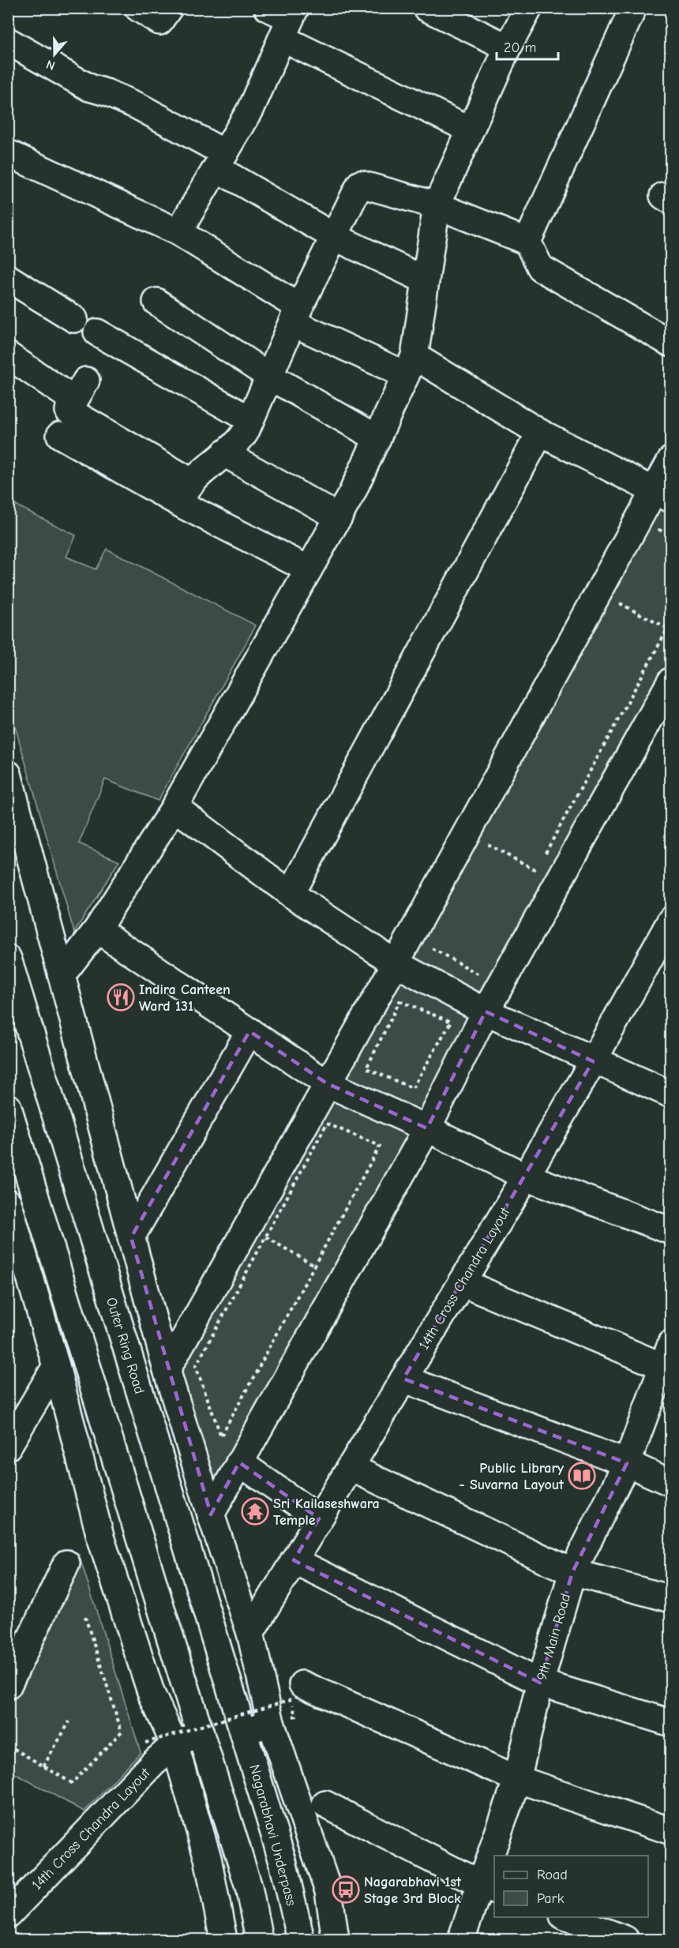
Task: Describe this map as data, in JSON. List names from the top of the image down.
{
  "streets": {
    "main road": [
      "14th Cross Chandra Layout",
      "Outer Ring Road",
      "9th Main Road",
      "Nagarabhavi Underpass"
    ]
  },
  "crossings": [
    ["Outer Ring Road", "Nagarabhavi Underpass"]
  ],
  "places": {
    "restaurant": ["Indira Canteen Ward 131"],
    "library": ["Public Library - Suvarna Layout"],
    "temple": ["Sri Kailaseshwara Temple"],
    "bus stop": ["Nagarabhavi 1st Stage 3rd Block"]
  },
  "legend": ["Road", "Park"],
  "scale_bar": "20 m",
  "north": "bottom"
}
